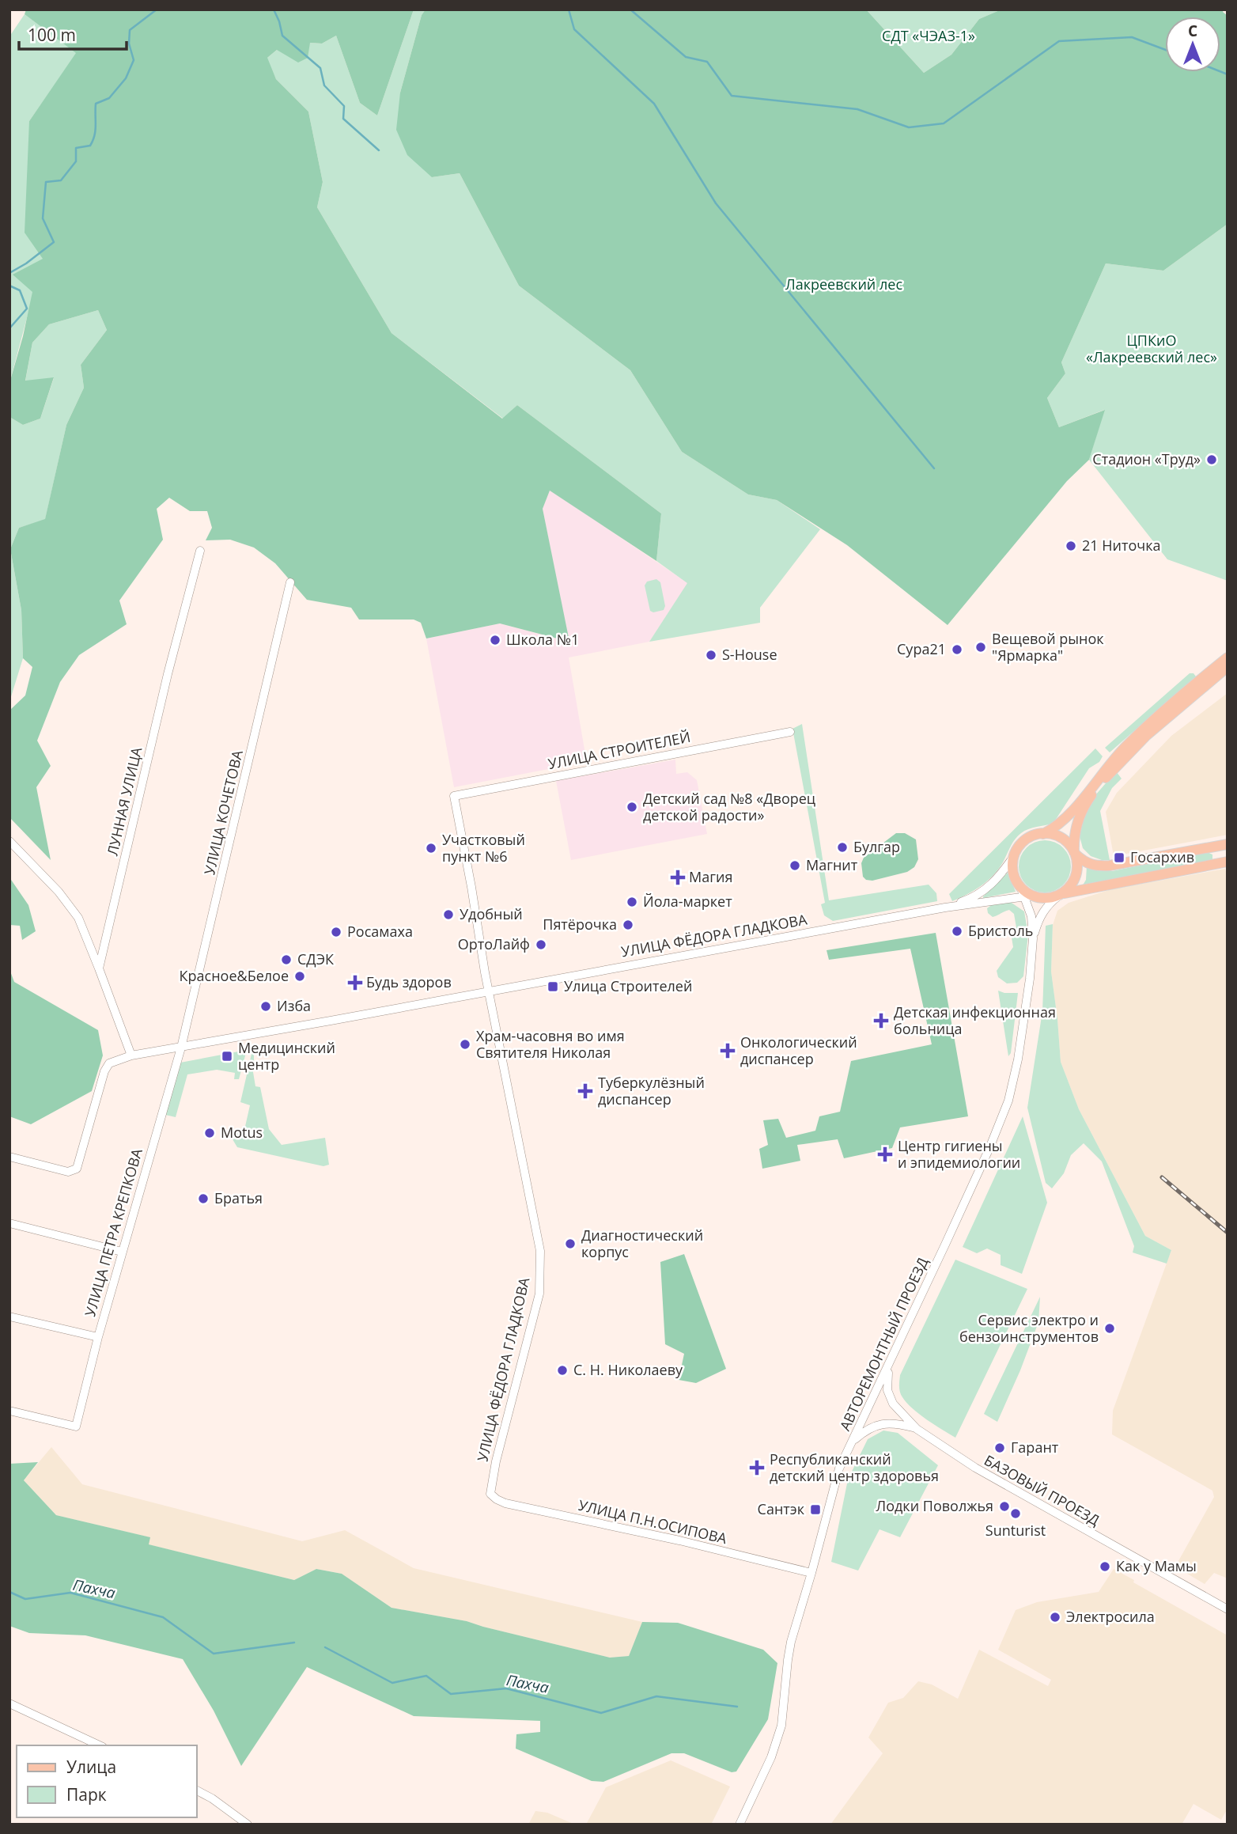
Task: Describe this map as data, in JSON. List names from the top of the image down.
{
  "streets": {
    "street": [
      "УЛИЦА СТРОИТЕЛЕЙ",
      "ЛУННАЯ УЛИЦА",
      "УЛИЦА КОЧЕТОВА",
      "УЛИЦА ФЁДОРА ГЛАДКОВА",
      "УЛИЦА ПЕТРА КРЕПКОВА",
      "АВТОРЕМОНТНЫЙ ПРОЕЗД",
      "БАЗОВЫЙ ПРОЕЗД",
      "УЛИЦА П.Н.ОСИПОВА"
    ]
  },
  "crossings": [
    ["УЛИЦА СТРОИТЕЛЕЙ", "УЛИЦА ФЁДОРА ГЛАДКОВА"],
    ["УЛИЦА КОЧЕТОВА", "УЛИЦА ФЁДОРА ГЛАДКОВА"],
    ["УЛИЦА КОЧЕТОВА", "УЛИЦА ПЕТРА КРЕПКОВА"],
    ["УЛИЦА ФЁДОРА ГЛАДКОВА", "УЛИЦА ПЕТРА КРЕПКОВА"],
    ["УЛИЦА ФЁДОРА ГЛАДКОВА", "АВТОРЕМОНТНЫЙ ПРОЕЗД"],
    ["УЛИЦА ФЁДОРА ГЛАДКОВА", "УЛИЦА П.Н.ОСИПОВА"],
    ["АВТОРЕМОНТНЫЙ ПРОЕЗД", "БАЗОВЫЙ ПРОЕЗД"],
    ["АВТОРЕМОНТНЫЙ ПРОЕЗД", "УЛИЦА П.Н.ОСИПОВА"]
  ],
  "water": ["Пахча"],
  "parks": ["СДТ «ЧЭАЗ-1»", "Лакреевский лес", "ЦПКиО «Лакреевский лес»"],
  "places": {
    "other": [
      "Стадион «Труд»",
      "21 Ниточка",
      "Школа №1",
      "Вещевой рынок \"Ярмарка\"",
      "Сура21",
      "S-House",
      "Детский сад №8 «Дворец детской радости»",
      "Булгар",
      "Участковый пункт №6",
      "Магнит",
      "Йола-маркет",
      "Удобный",
      "Пятёрочка",
      "Бристоль",
      "Росамаха",
      "ОртоЛайф",
      "СДЭК",
      "Красное&Белое",
      "Изба",
      "Храм-часовня во имя Святителя Николая",
      "Motus",
      "Братья",
      "Диагностический корпус",
      "Сервис электро и бензоинструментов",
      "С. Н. Николаеву",
      "Гарант",
      "Лодки Поволжья",
      "Sunturist",
      "Как у Мамы",
      "Электросила"
    ],
    "transit": [
      "Госархив",
      "Улица Строителей",
      "Медицинский центр",
      "Сантэк"
    ],
    "health": [
      "Магия",
      "Будь здоров",
      "Детская инфекционная больница",
      "Онкологический диспансер",
      "Туберкулёзный диспансер",
      "Центр гигиены и эпидемиологии",
      "Республиканский детский центр здоровья"
    ]
  },
  "legend": ["Улица", "Парк"],
  "scale_bar": "100 m",
  "north": "top"
}
